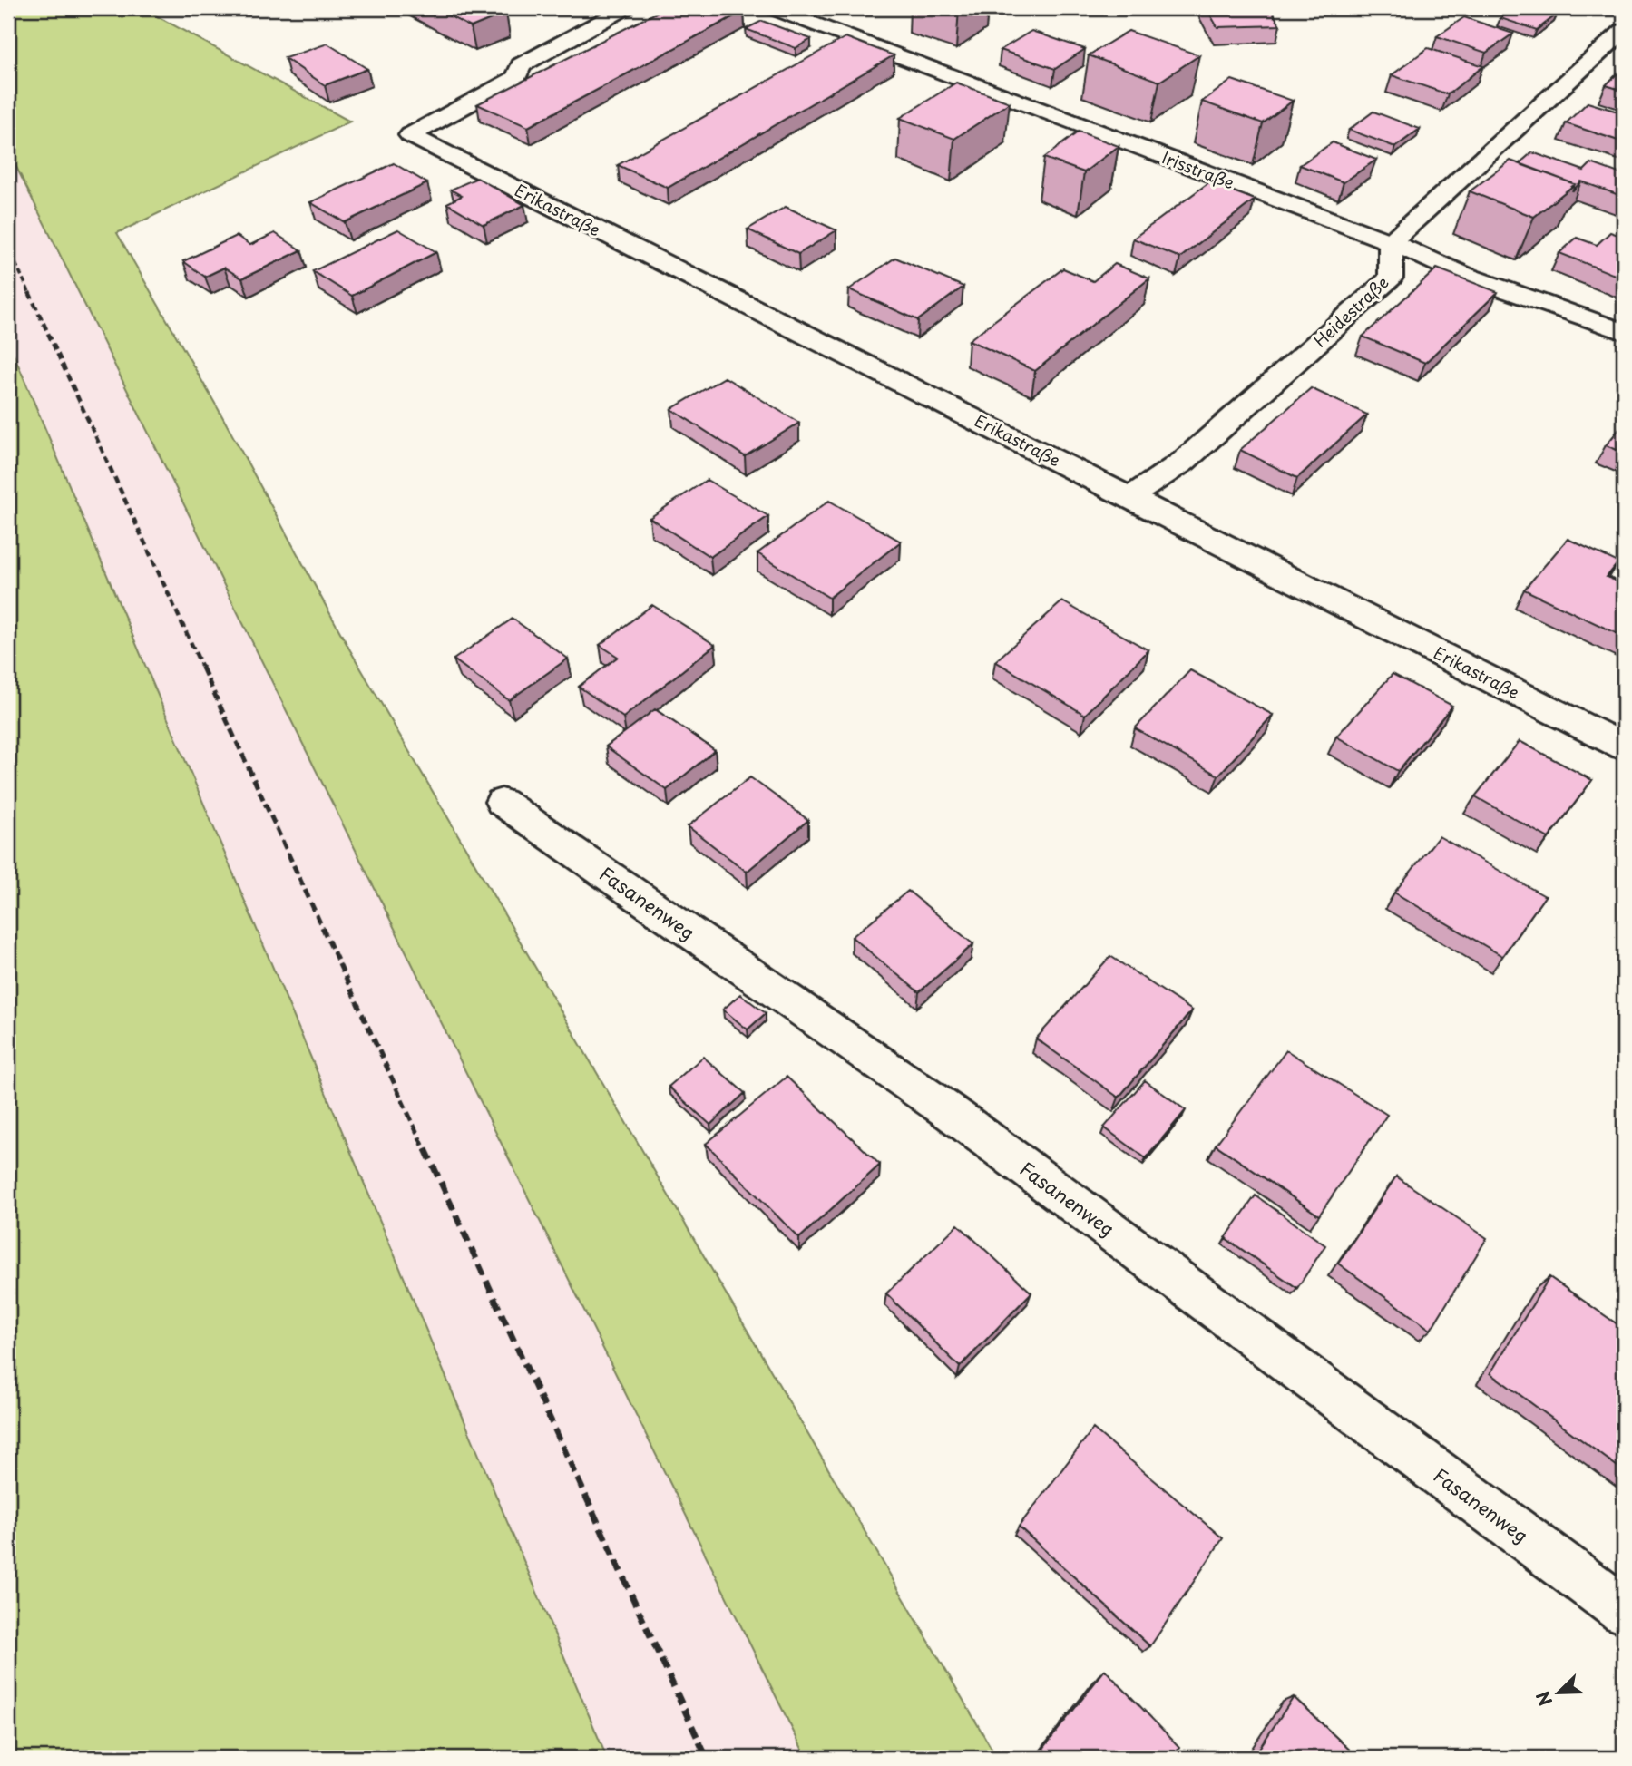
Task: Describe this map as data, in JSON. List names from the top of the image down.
{
  "streets": {
    "street": [
      "Irisstraße",
      "Erikastraße",
      "Heidestraße",
      "Fasanenweg"
    ]
  },
  "crossings": [
    ["Irisstraße", "Heidestraße"],
    ["Erikastraße", "Heidestraße"]
  ],
  "north": "bottom left"
}
